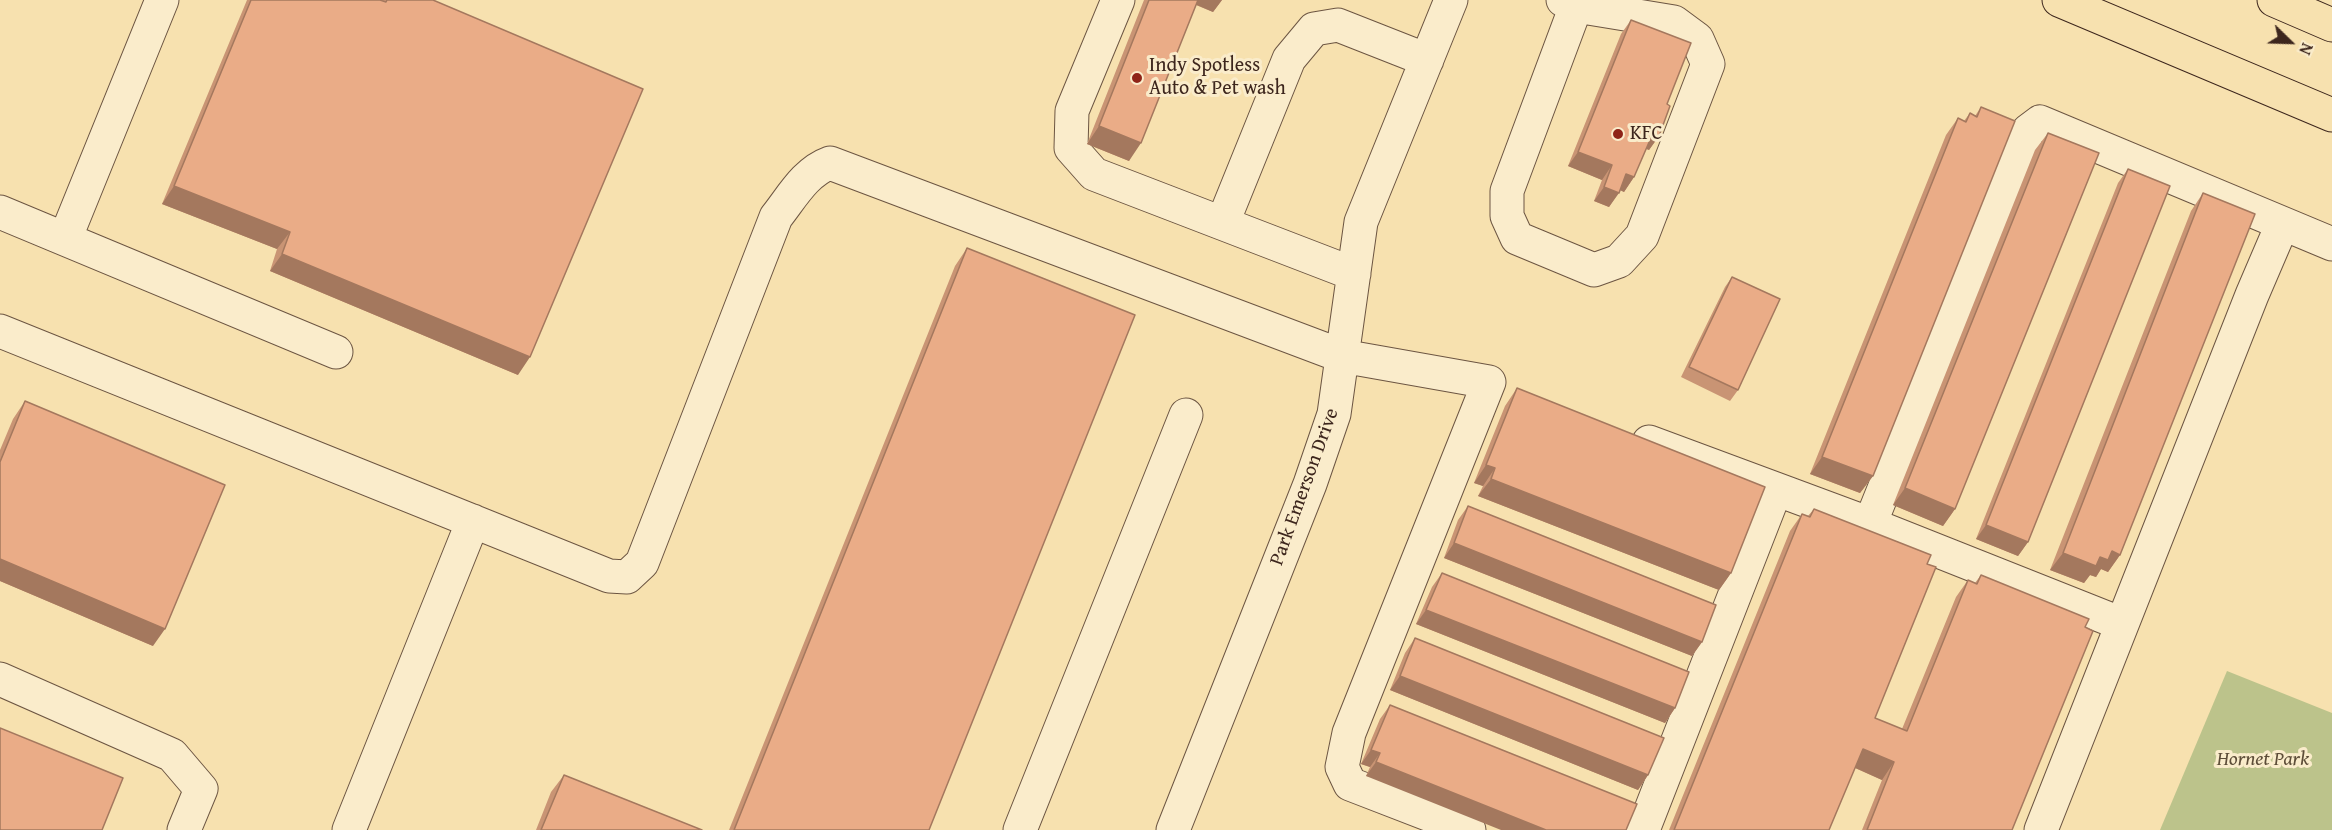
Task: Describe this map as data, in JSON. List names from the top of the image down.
{
  "streets": {
    "street": ["Park Emerson Drive"]
  },
  "parks": ["Hornet Park"],
  "places": ["Indy Spotless Auto & Pet wash", "KFC"],
  "north": "bottom right"
}
